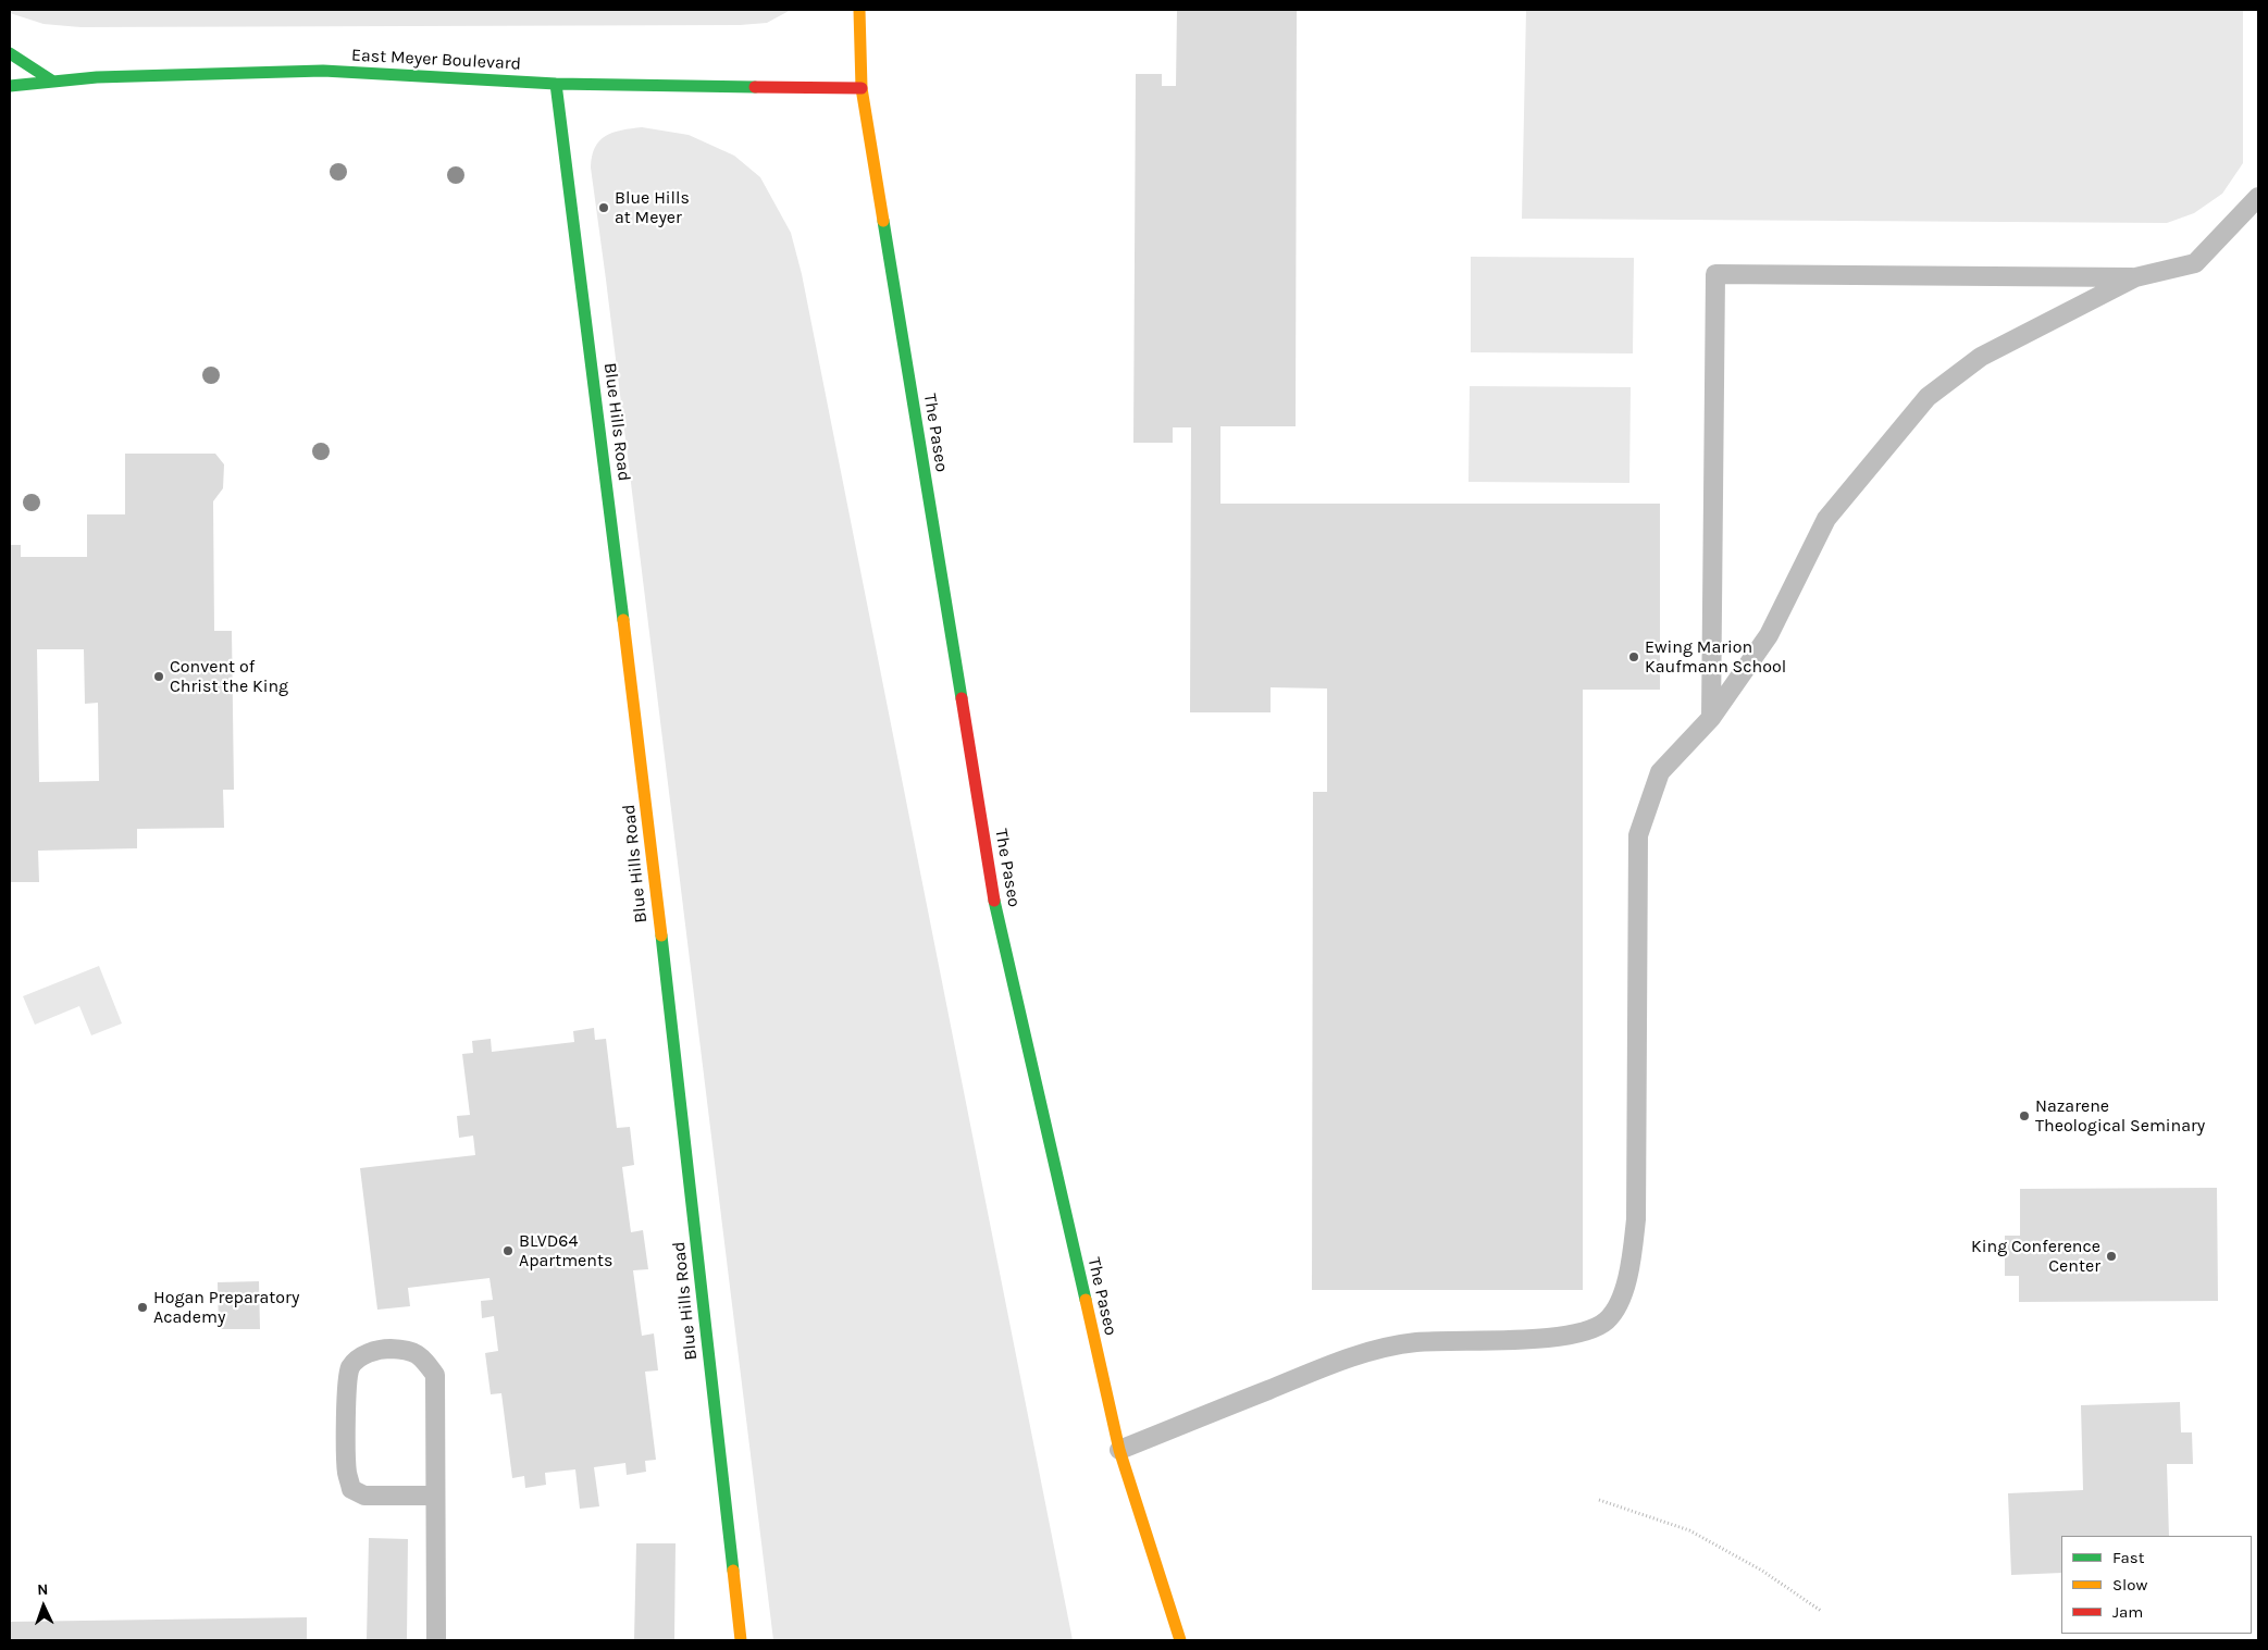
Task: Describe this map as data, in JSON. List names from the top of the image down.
{
  "streets": {
    "main road": ["East Meyer Boulevard", "Blue Hills Road", "The Paseo"]
  },
  "crossings": [
    ["East Meyer Boulevard", "Blue Hills Road"],
    ["East Meyer Boulevard", "The Paseo"]
  ],
  "places": [
    "Blue Hills at Meyer",
    "Ewing Marion Kaufmann School",
    "Convent of Christ the King",
    "Nazarene Theological Seminary",
    "BLVD64 Apartments",
    "King Conference Center",
    "Hogan Preparatory Academy"
  ],
  "legend": ["Fast", "Slow", "Jam"],
  "north": "top"
}
